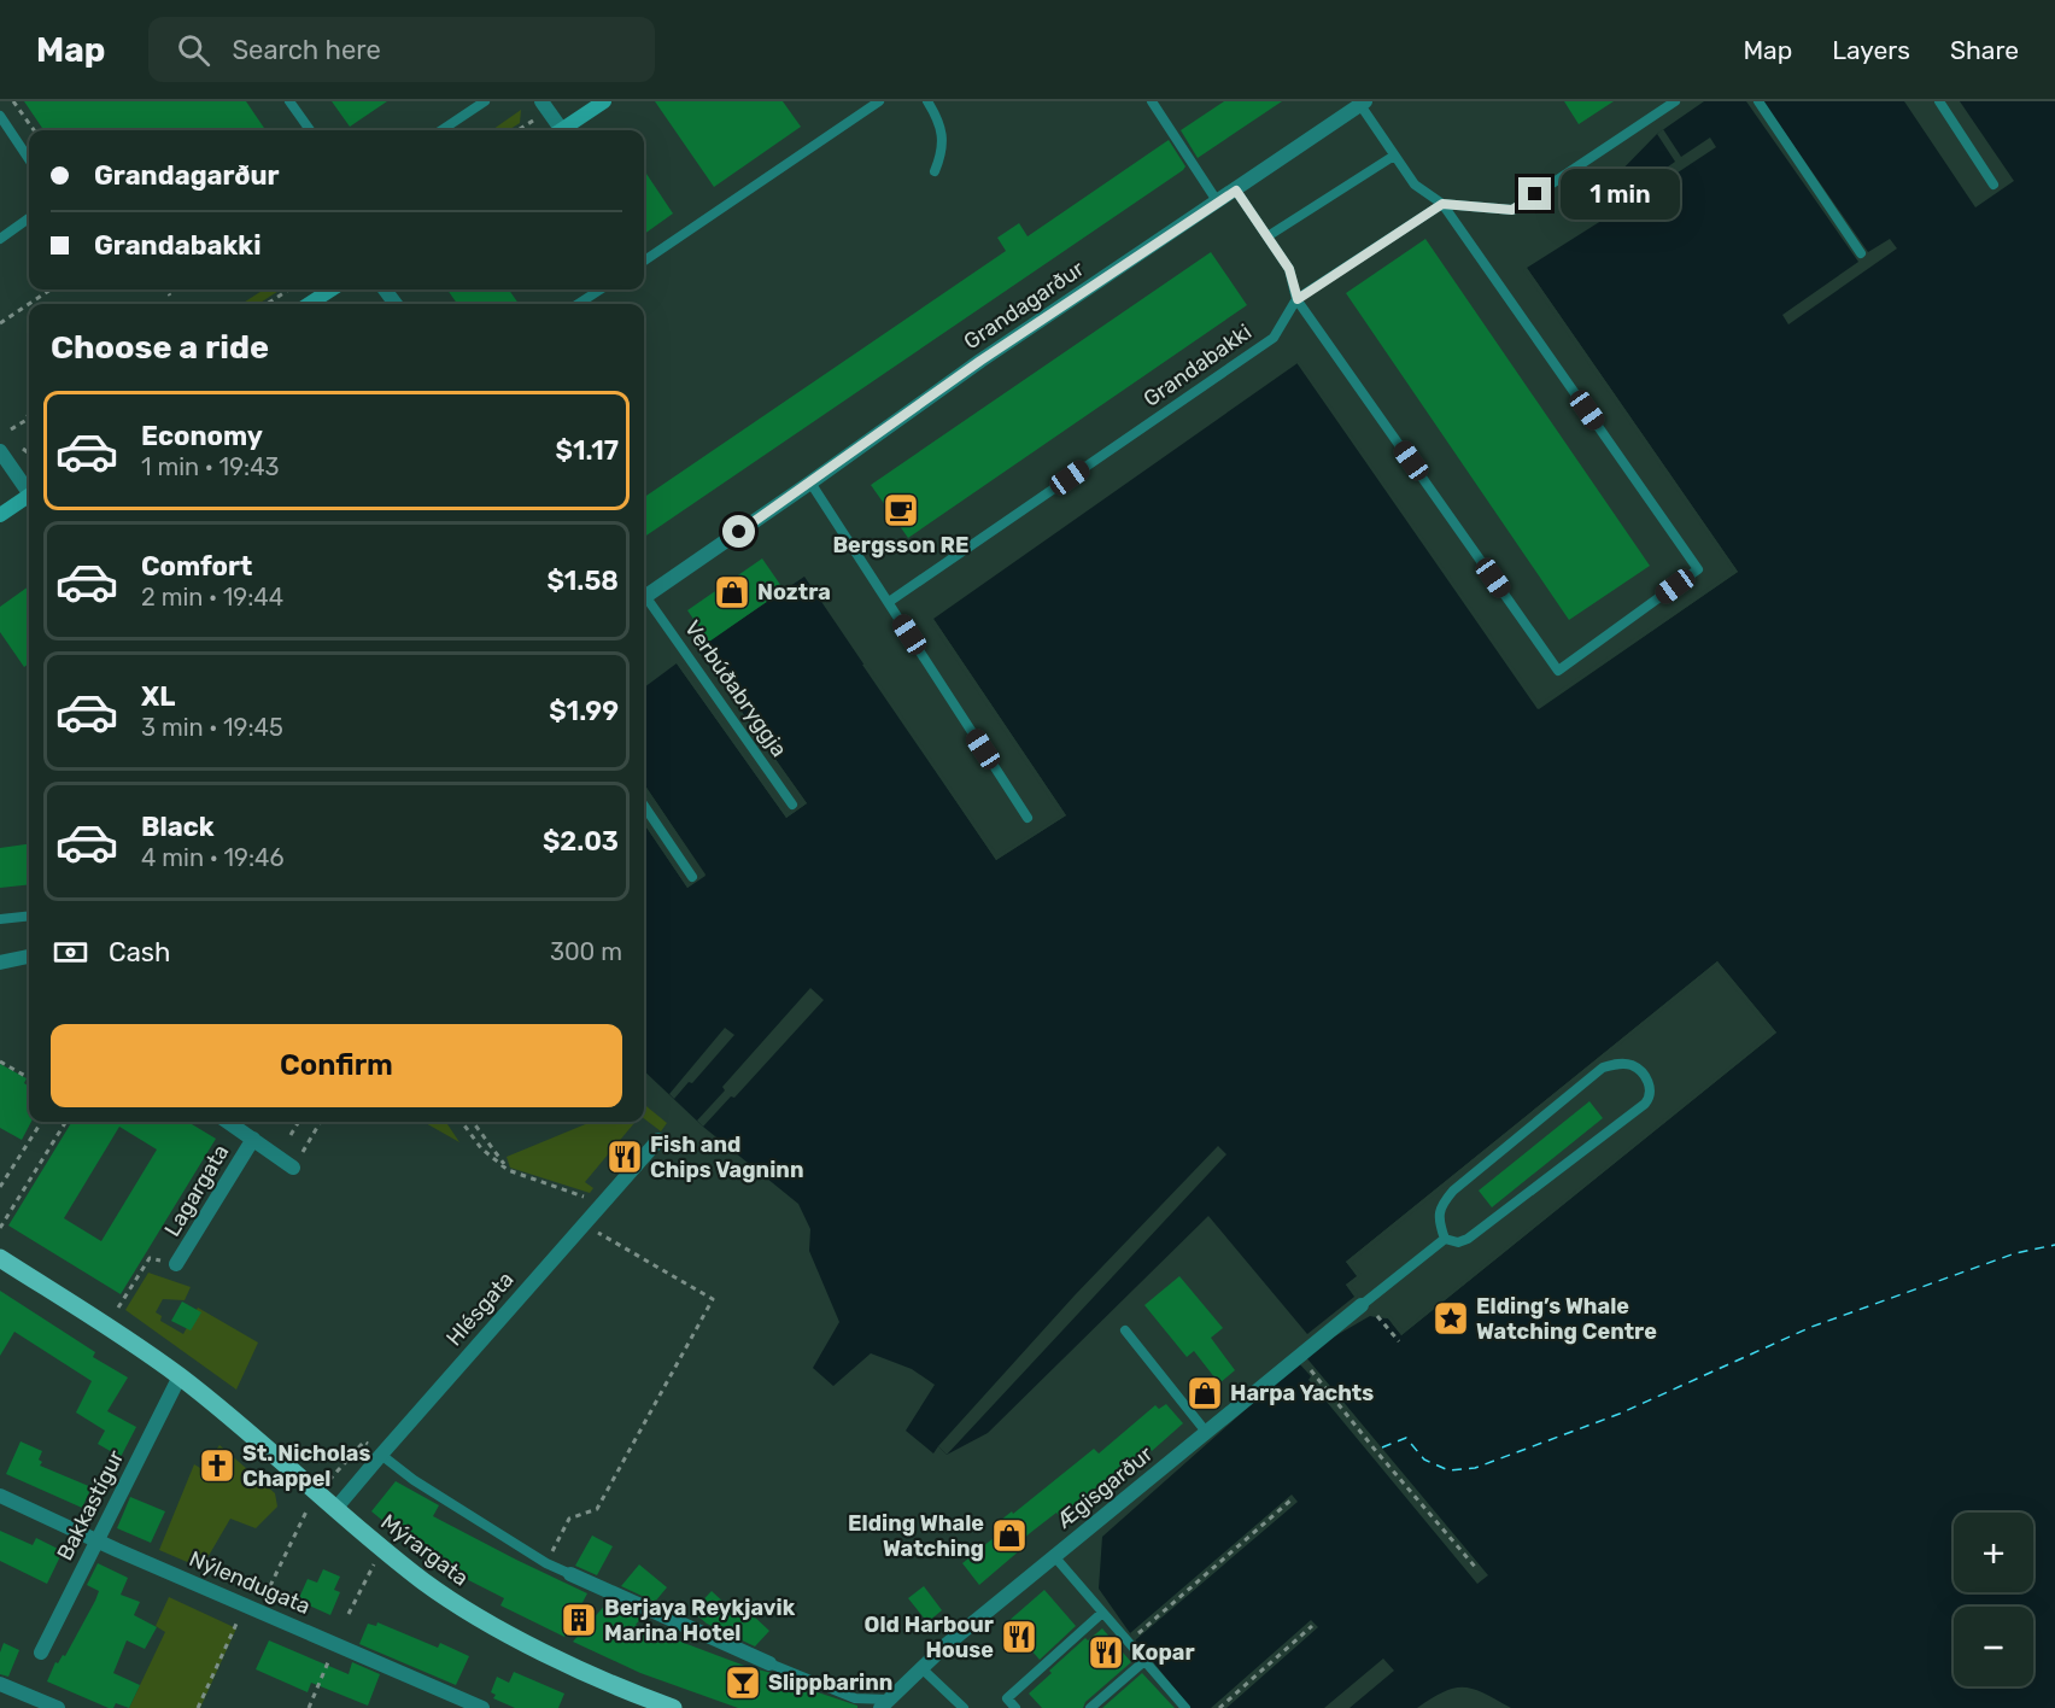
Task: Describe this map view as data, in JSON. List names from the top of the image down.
{
  "streets": {
    "main road": ["Mýrargata"],
    "street": [
      "Grandagarður",
      "Lagargata",
      "Hlésgata",
      "Ægisgarður",
      "Bakkastígur",
      "Nýlendugata"
    ],
    "lane": ["Grandabakki", "Verbúðabryggja"]
  },
  "crossings": [
    ["Hlésgata", "Mýrargata"],
    ["Bakkastígur", "Mýrargata"],
    ["Bakkastígur", "Nýlendugata"]
  ],
  "places": {
    "cafe": ["Bergsson RE"],
    "shop": ["Noztra", "Harpa Yachts", "Elding Whale Watching"],
    "restaurant": ["Fish and Chips Vagninn", "Old Harbour House", "Kopar"],
    "place": ["Elding’s Whale Watching Centre"],
    "church": ["St. Nicholas Chappel"],
    "building": ["Berjaya Reykjavik Marina Hotel"],
    "bar": ["Slippbarinn"]
  },
  "page": {
    "header": "Map",
    "search": "Search here",
    "nav": ["Map", "Layers", "Share"],
    "banner": ["Grandagarður", "Grandabakki"],
    "bubble": "1 min",
    "heading": "Choose a ride",
    "list": [
      {
        "name": "Economy",
        "note": "1 min · 19:43",
        "value": "$1.17"
      },
      {
        "name": "Comfort",
        "note": "2 min · 19:44",
        "value": "$1.58"
      },
      {
        "name": "XL",
        "note": "3 min · 19:45",
        "value": "$1.99"
      },
      {
        "name": "Black",
        "note": "4 min · 19:46",
        "value": "$2.03"
      }
    ],
    "pay": ["Cash", "300 m"],
    "buttons": "Confirm",
    "map_buttons": ["+", "−"]
  }
}
